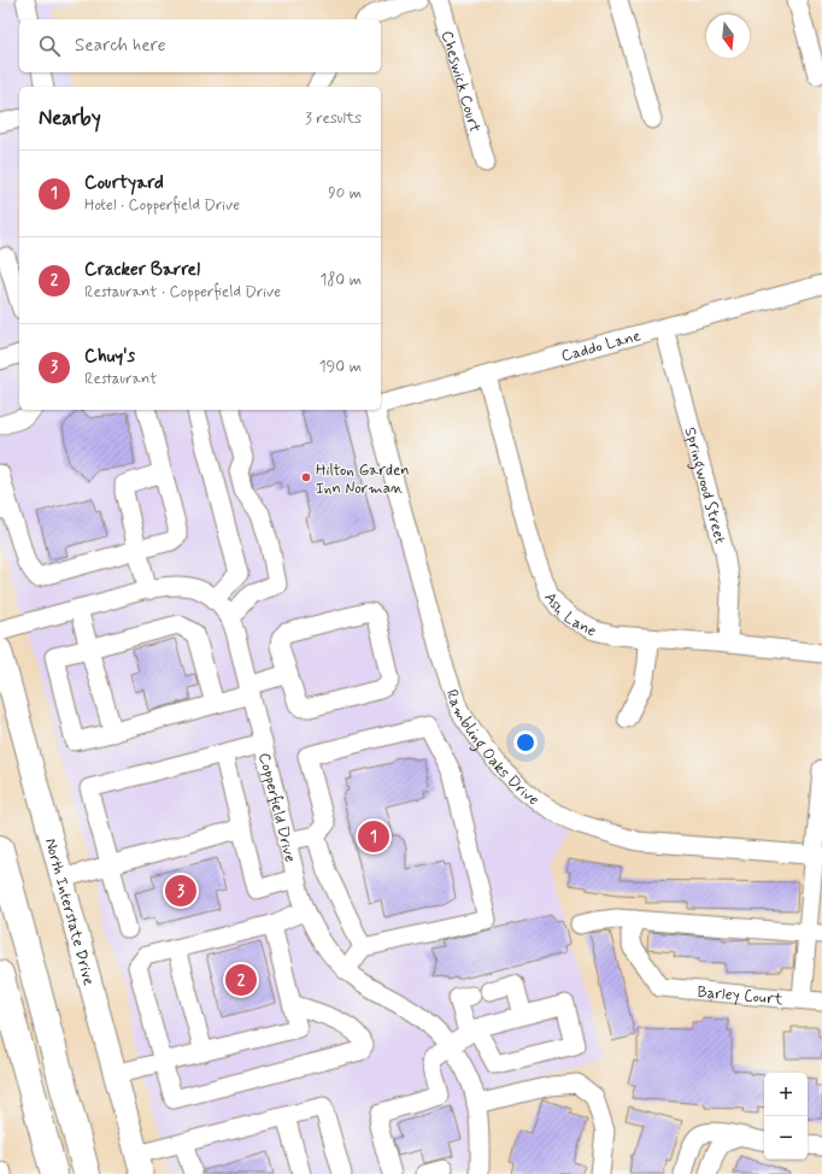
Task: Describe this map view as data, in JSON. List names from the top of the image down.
{
  "streets": {
    "main road": ["North Interstate Drive"],
    "street": [
      "Cheswick Court",
      "Caddo Lane",
      "Springwood Street",
      "Ash Lane",
      "Rambling Oaks Drive",
      "Copperfield Drive",
      "Barley Court"
    ]
  },
  "crossings": [
    ["Caddo Lane", "Springwood Street"],
    ["Caddo Lane", "Ash Lane"],
    ["Springwood Street", "Ash Lane"]
  ],
  "places": ["Hilton Garden Inn Norman"],
  "north": "bottom",
  "page": {
    "search": "Search here",
    "heading": ["Nearby", "3 results"],
    "list": [
      {
        "mark": "1",
        "name": "Courtyard",
        "note": "Hotel · Copperfield Drive",
        "value": "90 m"
      },
      {
        "mark": "2",
        "name": "Cracker Barrel",
        "note": "Restaurant · Copperfield Drive",
        "value": "180 m"
      },
      {
        "mark": "3",
        "name": "Chuy's",
        "note": "Restaurant",
        "value": "190 m"
      }
    ],
    "pins": ["1", "3", "2"],
    "map_buttons": ["+", "−"]
  }
}
